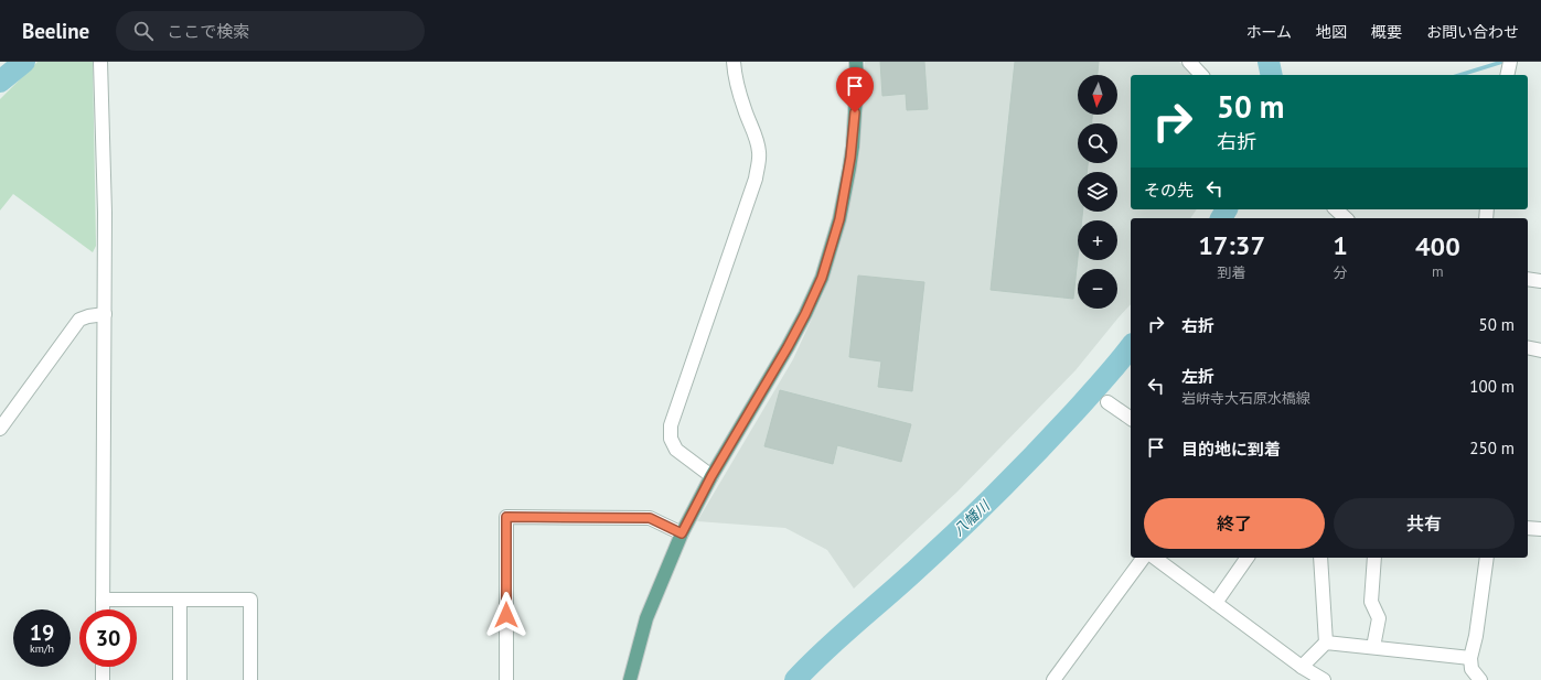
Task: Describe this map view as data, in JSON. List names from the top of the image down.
{
  "water": ["八幡川"],
  "north": "bottom",
  "page": {
    "header": "Beeline",
    "search": "ここで検索",
    "nav": [
      "ホーム",
      "地図",
      "概要",
      "お問い合わせ"
    ],
    "map_buttons": ["+", "−"],
    "turn": ["50 m", "右折"],
    "then": "その先",
    "eta": [
      "17:37",
      "到着",
      "1",
      "分",
      "400",
      "m"
    ],
    "list": [
      {
        "name": "右折",
        "value": "50 m"
      },
      {
        "name": "左折",
        "note": "岩峅寺大石原水橋線",
        "value": "100 m"
      },
      {
        "name": "目的地に到着",
        "value": "250 m"
      }
    ],
    "buttons": ["終了", "共有"],
    "speed": "19 km/h",
    "limit": "30"
  }
}
